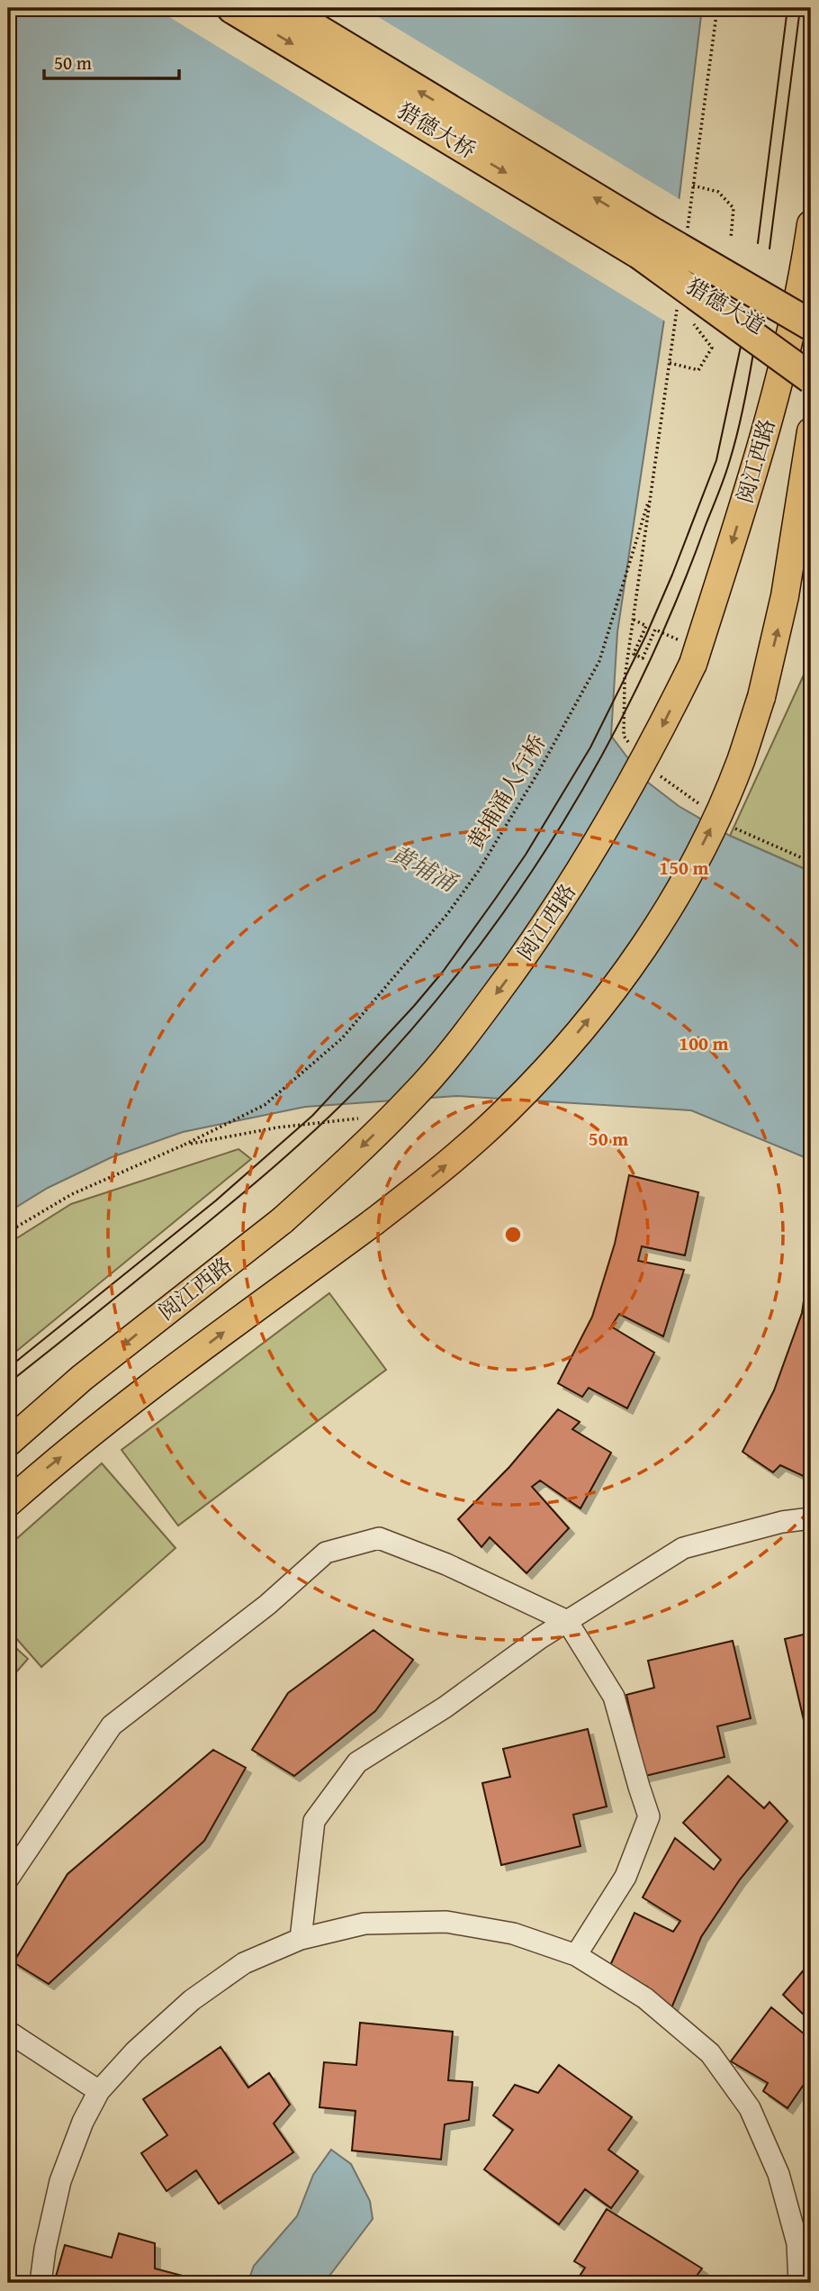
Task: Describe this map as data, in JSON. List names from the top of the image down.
{
  "streets": {
    "highway": ["猎德大桥", "猎德大道"],
    "main road": ["阅江西路"],
    "path": ["黄埔涌人行桥"]
  },
  "crossings": [
    ["猎德大桥", "猎德大道"],
    ["猎德大道", "阅江西路"]
  ],
  "water": ["黄埔涌"],
  "scale_bar": "50 m",
  "rings": ["150 m", "100 m", "50 m"]
}
